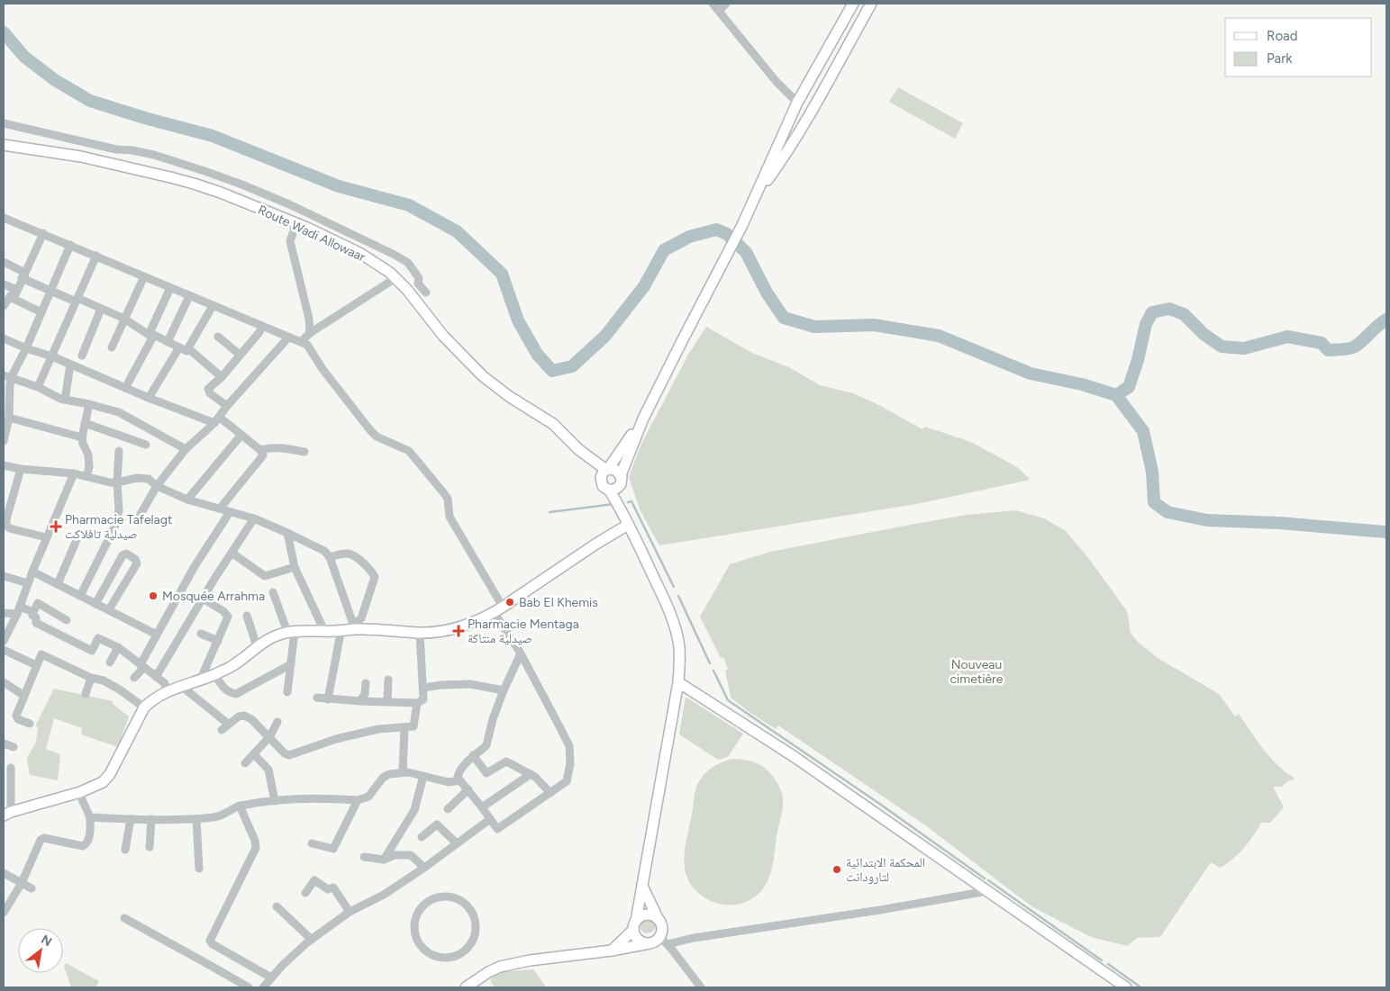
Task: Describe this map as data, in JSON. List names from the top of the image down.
{
  "streets": {
    "street": ["Route Wadi Allowaar"]
  },
  "parks": ["Nouveau cimetière"],
  "places": {
    "health": ["Pharmacie Tafelagt صيدلية تافلاكت", "Pharmacie Mentaga صيدلية منتاكة"],
    "other": ["Mosquée Arrahma", "Bab El Khemis", "المحكمة الابتدائية لتارودانت"]
  },
  "legend": ["Road", "Park"],
  "north": "top right"
}
